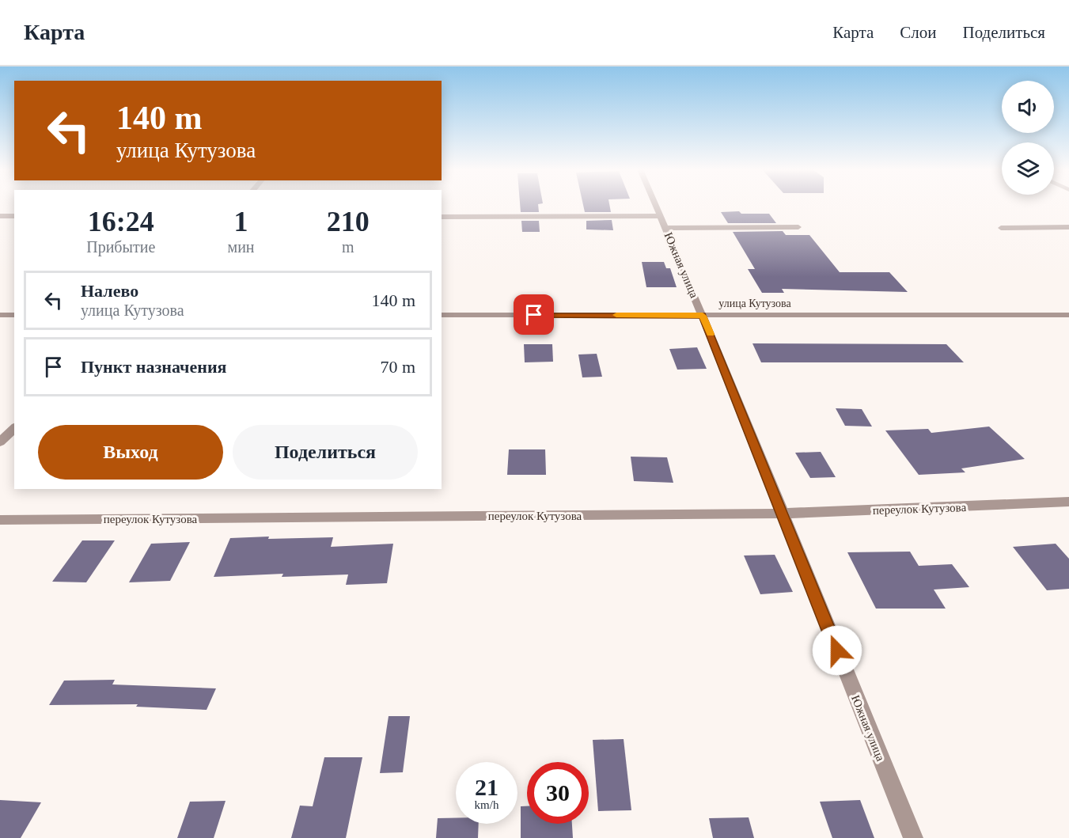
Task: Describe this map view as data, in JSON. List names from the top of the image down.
{
  "streets": {
    "street": ["Южная улица", "улица Кутузова", "переулок Кутузова"]
  },
  "crossings": [
    ["Южная улица", "улица Кутузова"],
    ["Южная улица", "переулок Кутузова"]
  ],
  "page": {
    "header": "Карта",
    "nav": ["Карта", "Слои", "Поделиться"],
    "turn": ["140 m", "улица Кутузова"],
    "eta": [
      "16:24",
      "Прибытие",
      "1",
      "мин",
      "210",
      "m"
    ],
    "list": [
      {
        "name": "Налево",
        "note": "улица Кутузова",
        "value": "140 m"
      },
      {
        "name": "Пункт назначения",
        "value": "70 m"
      }
    ],
    "buttons": ["Выход", "Поделиться"],
    "speed": "21 km/h",
    "limit": "30"
  }
}
